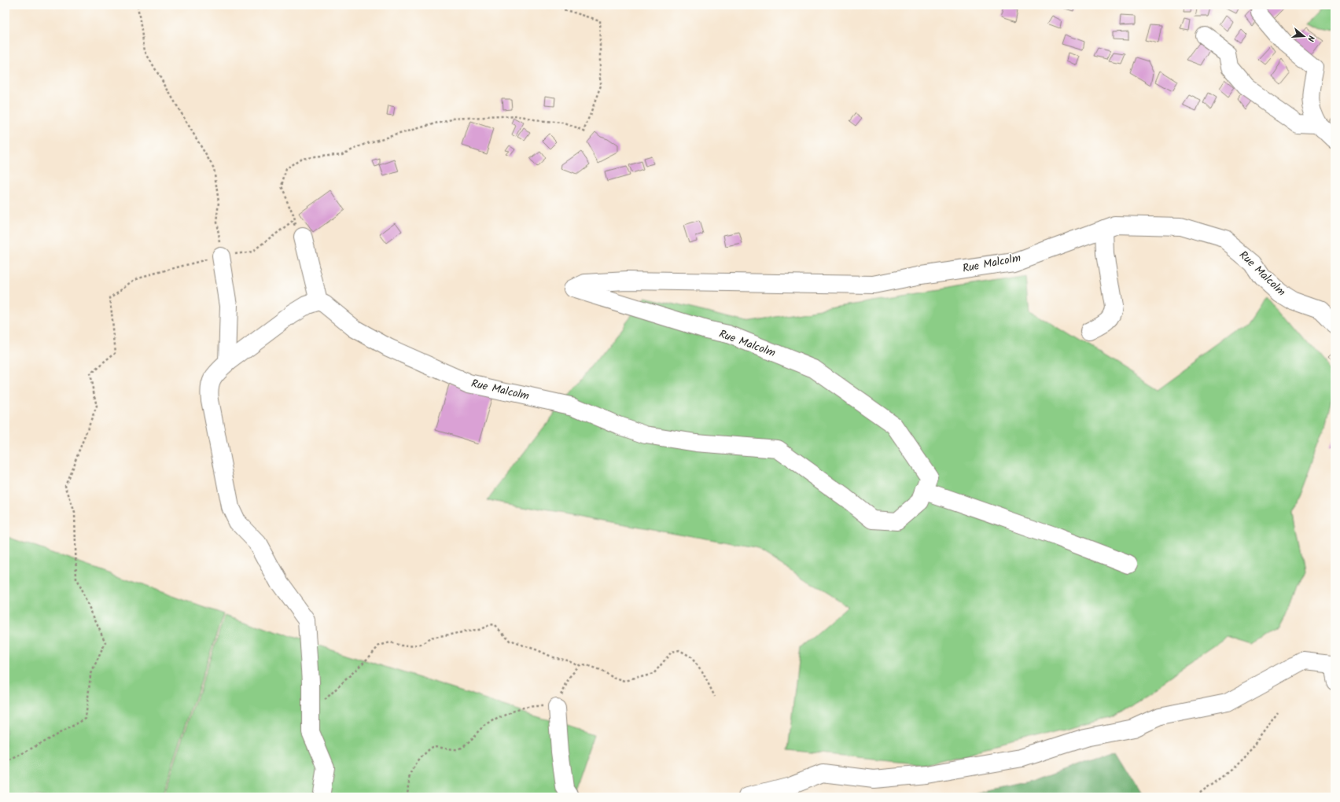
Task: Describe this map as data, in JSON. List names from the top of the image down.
{
  "streets": {
    "street": ["Rue Malcolm"]
  },
  "north": "right"
}
